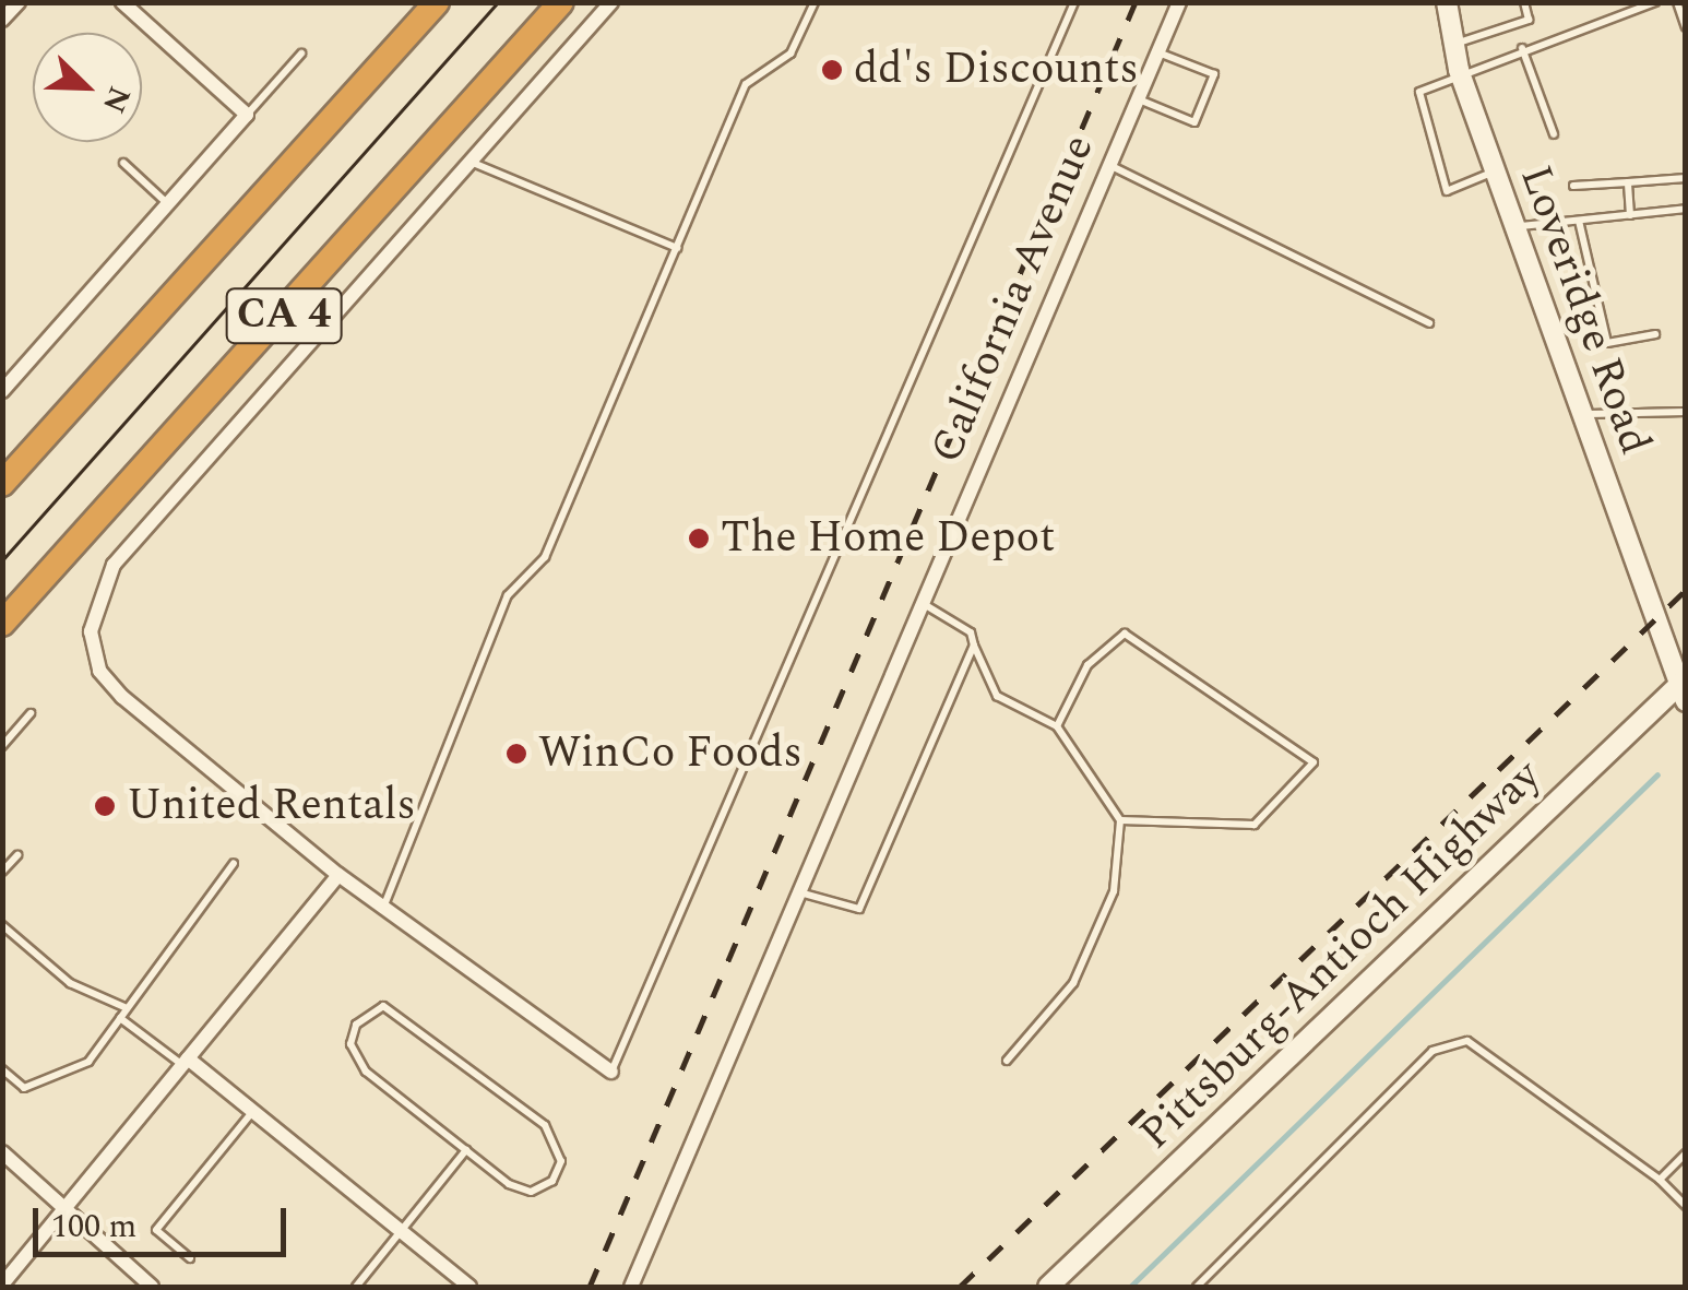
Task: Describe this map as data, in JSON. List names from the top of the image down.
{
  "streets": {
    "highway": ["CA 4"],
    "main road": ["Loveridge Road", "Pittsburg-Antioch Highway"],
    "street": ["California Avenue"]
  },
  "crossings": [
    ["Loveridge Road", "Pittsburg-Antioch Highway"]
  ],
  "places": [
    "dd's Discounts",
    "The Home Depot",
    "WinCo Foods",
    "United Rentals"
  ],
  "scale_bar": "100 m",
  "north": "bottom right"
}
